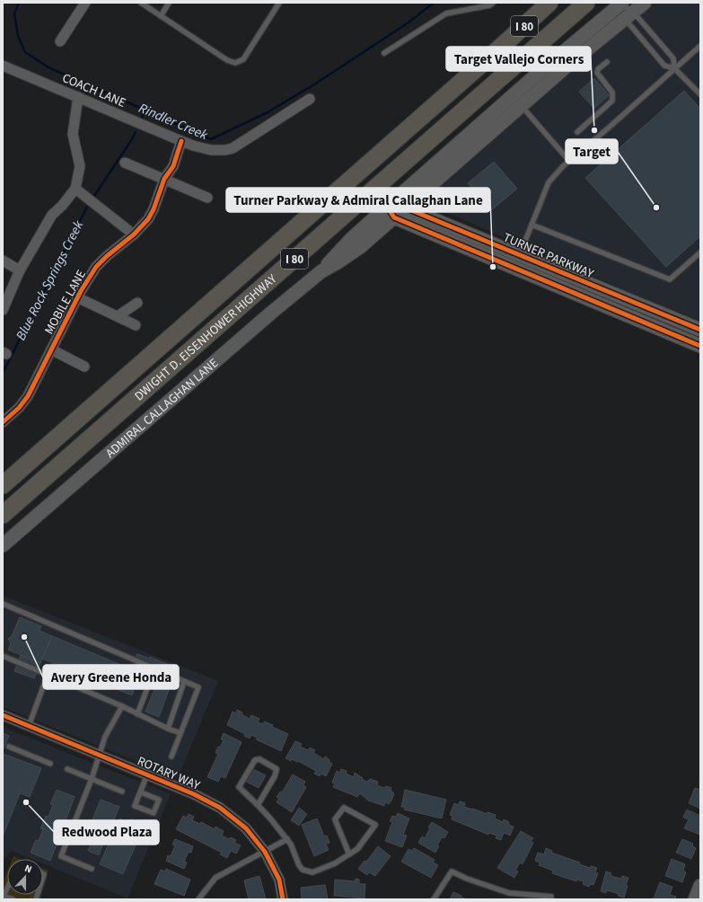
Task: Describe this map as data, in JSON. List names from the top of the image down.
{
  "streets": {
    "highway": ["I 80", "DWIGHT D. EISENHOWER HIGHWAY"],
    "main road": ["TURNER PARKWAY", "ADMIRAL CALLAGHAN LANE"],
    "street": ["COACH LANE", "MOBILE LANE", "ROTARY WAY"]
  },
  "crossings": [
    ["COACH LANE", "MOBILE LANE"],
    ["TURNER PARKWAY", "ADMIRAL CALLAGHAN LANE"]
  ],
  "water": ["Rindler Creek", "Blue Rock Springs Creek"],
  "places": [
    "Target Vallejo Corners",
    "Target",
    "Turner Parkway & Admiral Callaghan Lane",
    "Avery Greene Honda",
    "Redwood Plaza"
  ],
  "north": "top"
}
